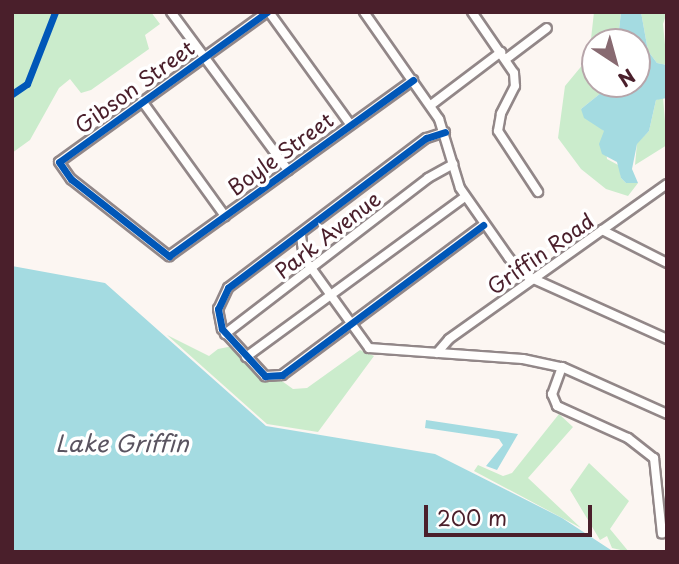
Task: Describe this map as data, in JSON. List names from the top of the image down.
{
  "streets": {
    "street": [
      "Gibson Street",
      "Boyle Street",
      "Park Avenue",
      "Griffin Road"
    ]
  },
  "crossings": [
    ["Gibson Street", "Boyle Street"]
  ],
  "water": ["Lake Griffin"],
  "scale_bar": "200 m",
  "north": "bottom right"
}
